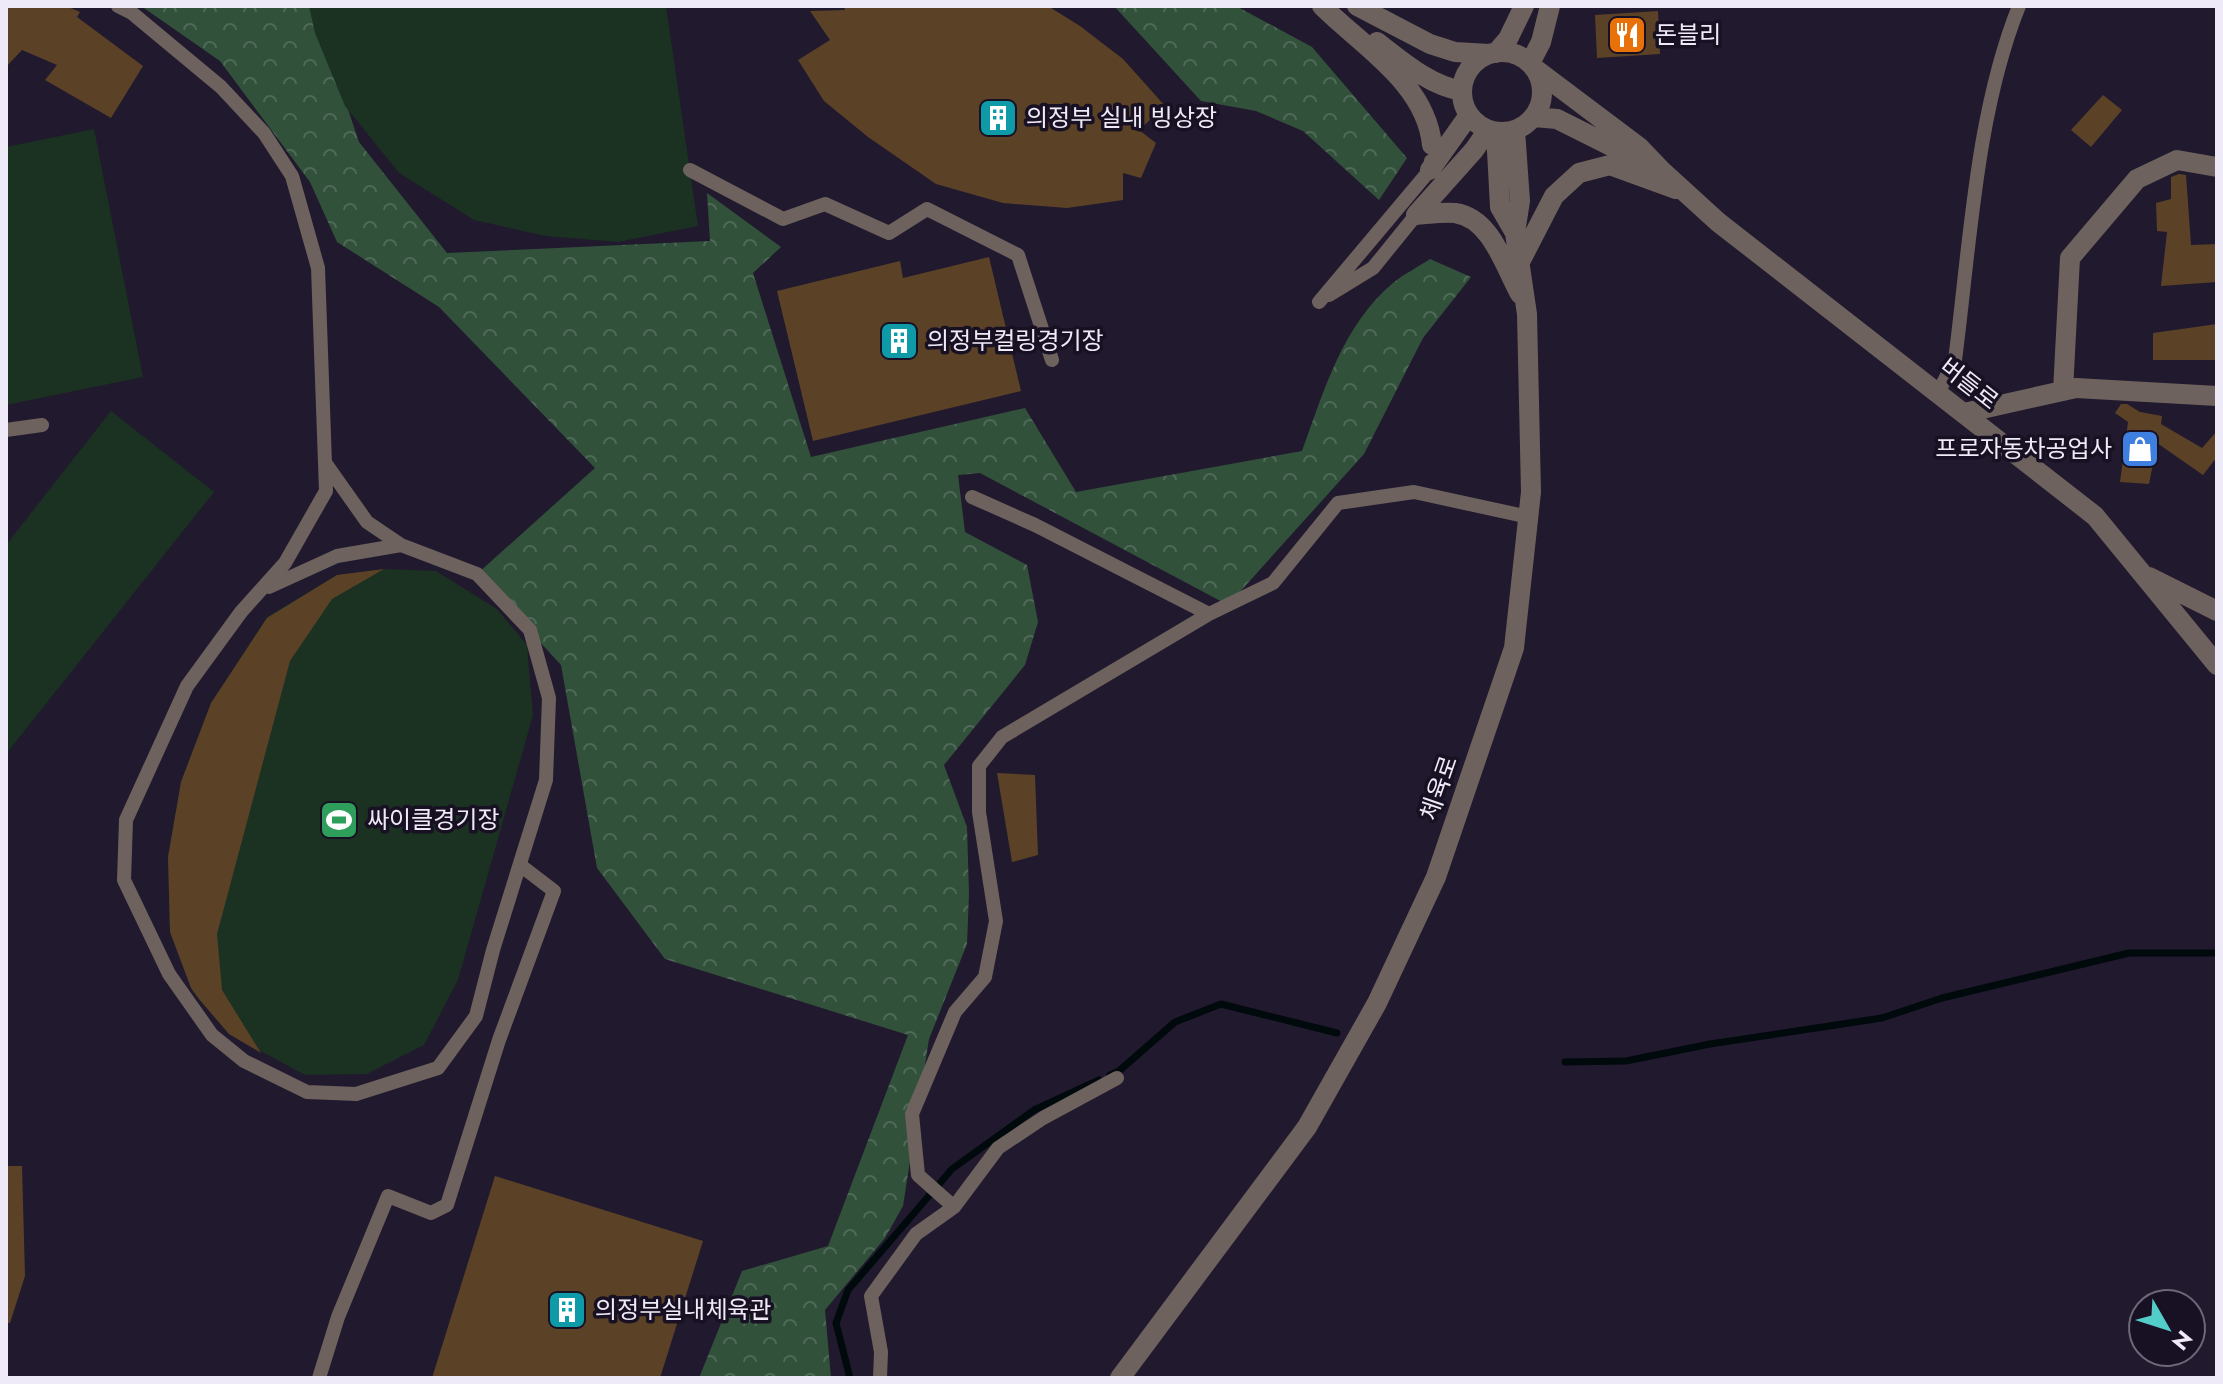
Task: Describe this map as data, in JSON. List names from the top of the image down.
{
  "streets": {
    "street": ["버들로", "체육로"]
  },
  "crossings": [
    ["버들로", "체육로"]
  ],
  "places": {
    "restaurant": ["돈블리"],
    "building": ["의정부 실내 빙상장", "의정부컬링경기장", "의정부실내체육관"],
    "shop": ["프로자동차공업사"],
    "sports": ["싸이클경기장"]
  },
  "north": "bottom right"
}
